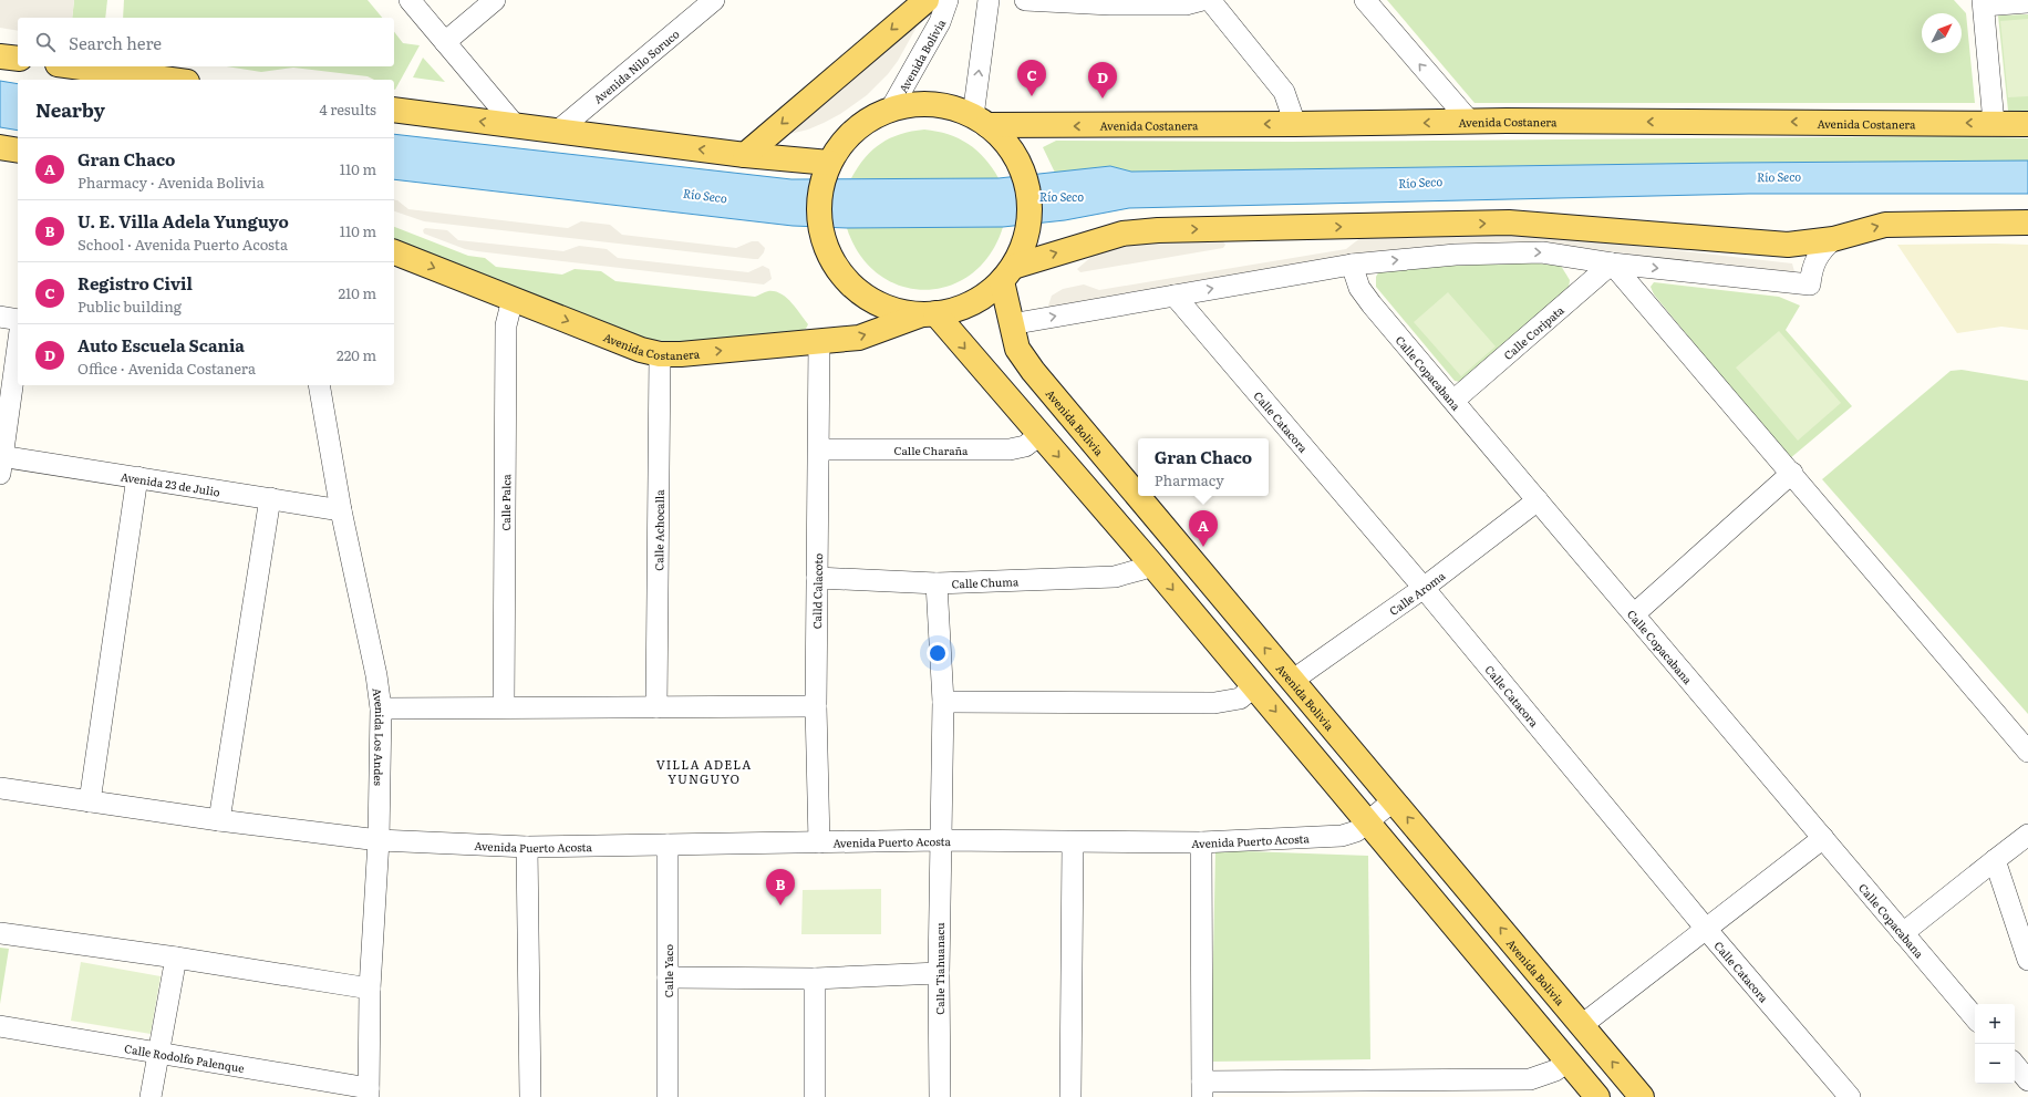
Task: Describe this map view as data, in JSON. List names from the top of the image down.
{
  "streets": {
    "main road": ["Avenida Bolivia", "Avenida Costanera"],
    "street": [
      "Avenida Nilo Soruco",
      "Calle Coripata",
      "Calle Copacabana",
      "Calle Catacora",
      "Calle Charaña",
      "Avenida 23 de Julio",
      "Calle Palca",
      "Calle Achocalla",
      "Calle Chuma",
      "Calld Calacoto",
      "Calle Aroma",
      "Avenida Los Andes",
      "Avenida Puerto Acosta",
      "Calle Tiahuanacu",
      "Calle Yaco",
      "Calle Rodolfo Palenque"
    ]
  },
  "crossings": [
    ["Avenida Bolivia", "Calle Aroma"],
    ["Avenida Bolivia", "Avenida Puerto Acosta"],
    ["Avenida Costanera", "Calle Palca"],
    ["Avenida Costanera", "Calle Achocalla"],
    ["Avenida Costanera", "Calld Calacoto"],
    ["Calle Coripata", "Calle Copacabana"],
    ["Calle Copacabana", "Calle Aroma"],
    ["Calle Catacora", "Calle Aroma"],
    ["Calle Charaña", "Calld Calacoto"],
    ["Avenida 23 de Julio", "Avenida Los Andes"],
    ["Calle Chuma", "Calld Calacoto"],
    ["Calle Chuma", "Calle Tiahuanacu"],
    ["Calld Calacoto", "Avenida Puerto Acosta"],
    ["Avenida Los Andes", "Avenida Puerto Acosta"],
    ["Avenida Los Andes", "Calle Rodolfo Palenque"],
    ["Avenida Puerto Acosta", "Calle Tiahuanacu"],
    ["Avenida Puerto Acosta", "Calle Yaco"]
  ],
  "one_way": ["Avenida Bolivia"],
  "districts": ["VILLA ADELA YUNGUYO"],
  "water": ["Río Seco"],
  "north": "top right",
  "page": {
    "search": "Search here",
    "pins": [
      "C",
      "D",
      "A",
      "B"
    ],
    "heading": ["Nearby", "4 results"],
    "list": [
      {
        "mark": "A",
        "name": "Gran Chaco",
        "note": "Pharmacy · Avenida Bolivia",
        "value": "110 m"
      },
      {
        "mark": "B",
        "name": "U. E. Villa Adela Yunguyo",
        "note": "School · Avenida Puerto Acosta",
        "value": "110 m"
      },
      {
        "mark": "C",
        "name": "Registro Civil",
        "note": "Public building",
        "value": "210 m"
      },
      {
        "mark": "D",
        "name": "Auto Escuela Scania",
        "note": "Office · Avenida Costanera",
        "value": "220 m"
      }
    ],
    "popup": ["Gran Chaco", "Pharmacy"],
    "map_buttons": ["+", "−"]
  }
}
